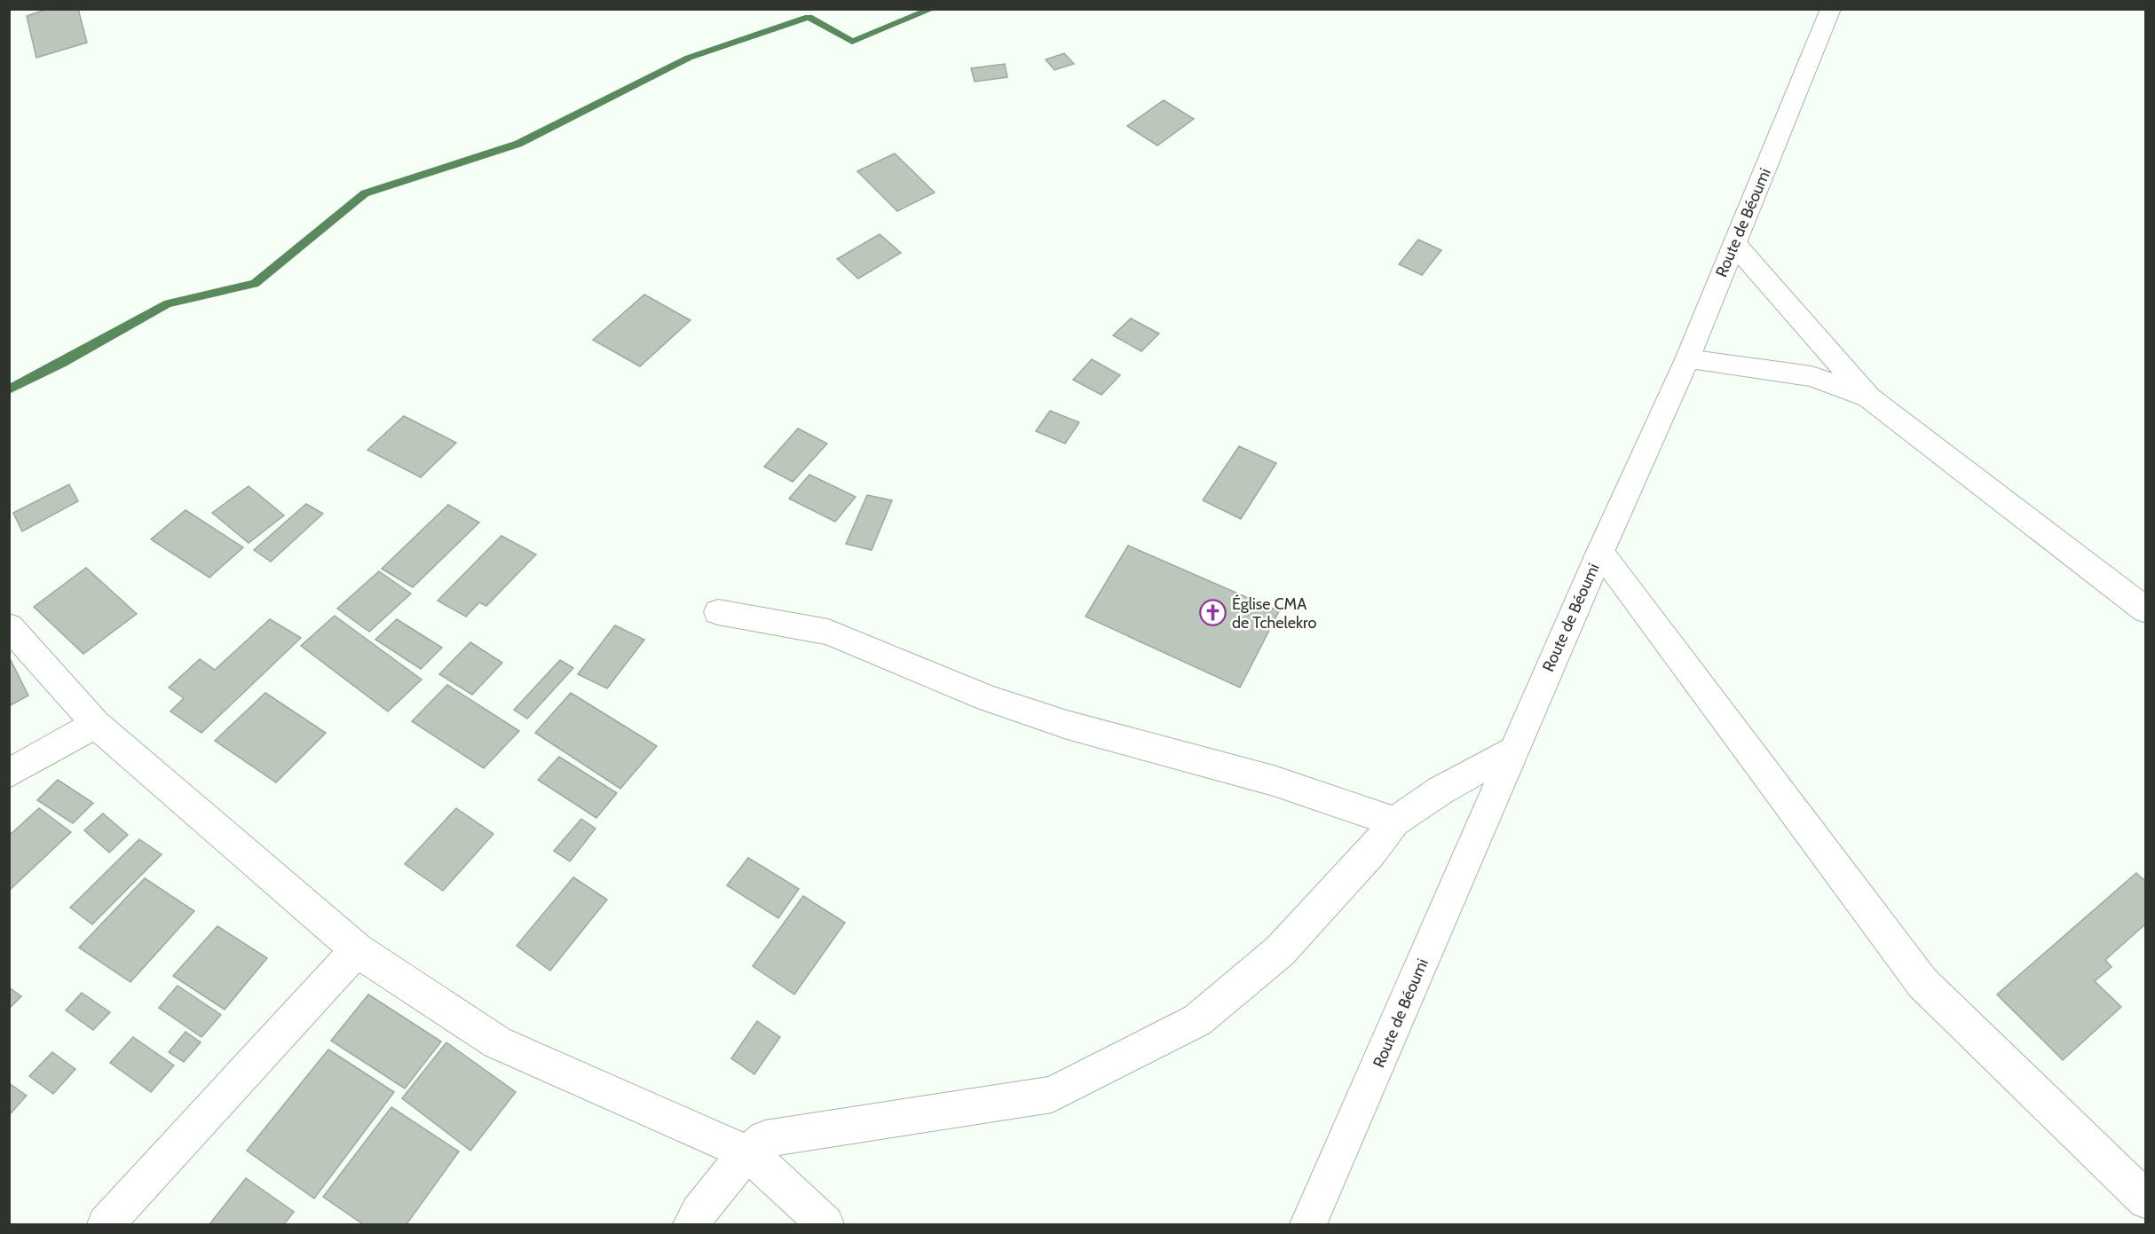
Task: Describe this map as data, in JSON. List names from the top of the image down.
{
  "streets": {
    "street": ["Route de Béoumi"]
  },
  "places": {
    "church": ["Église CMA de Tchelekro"]
  }
}
